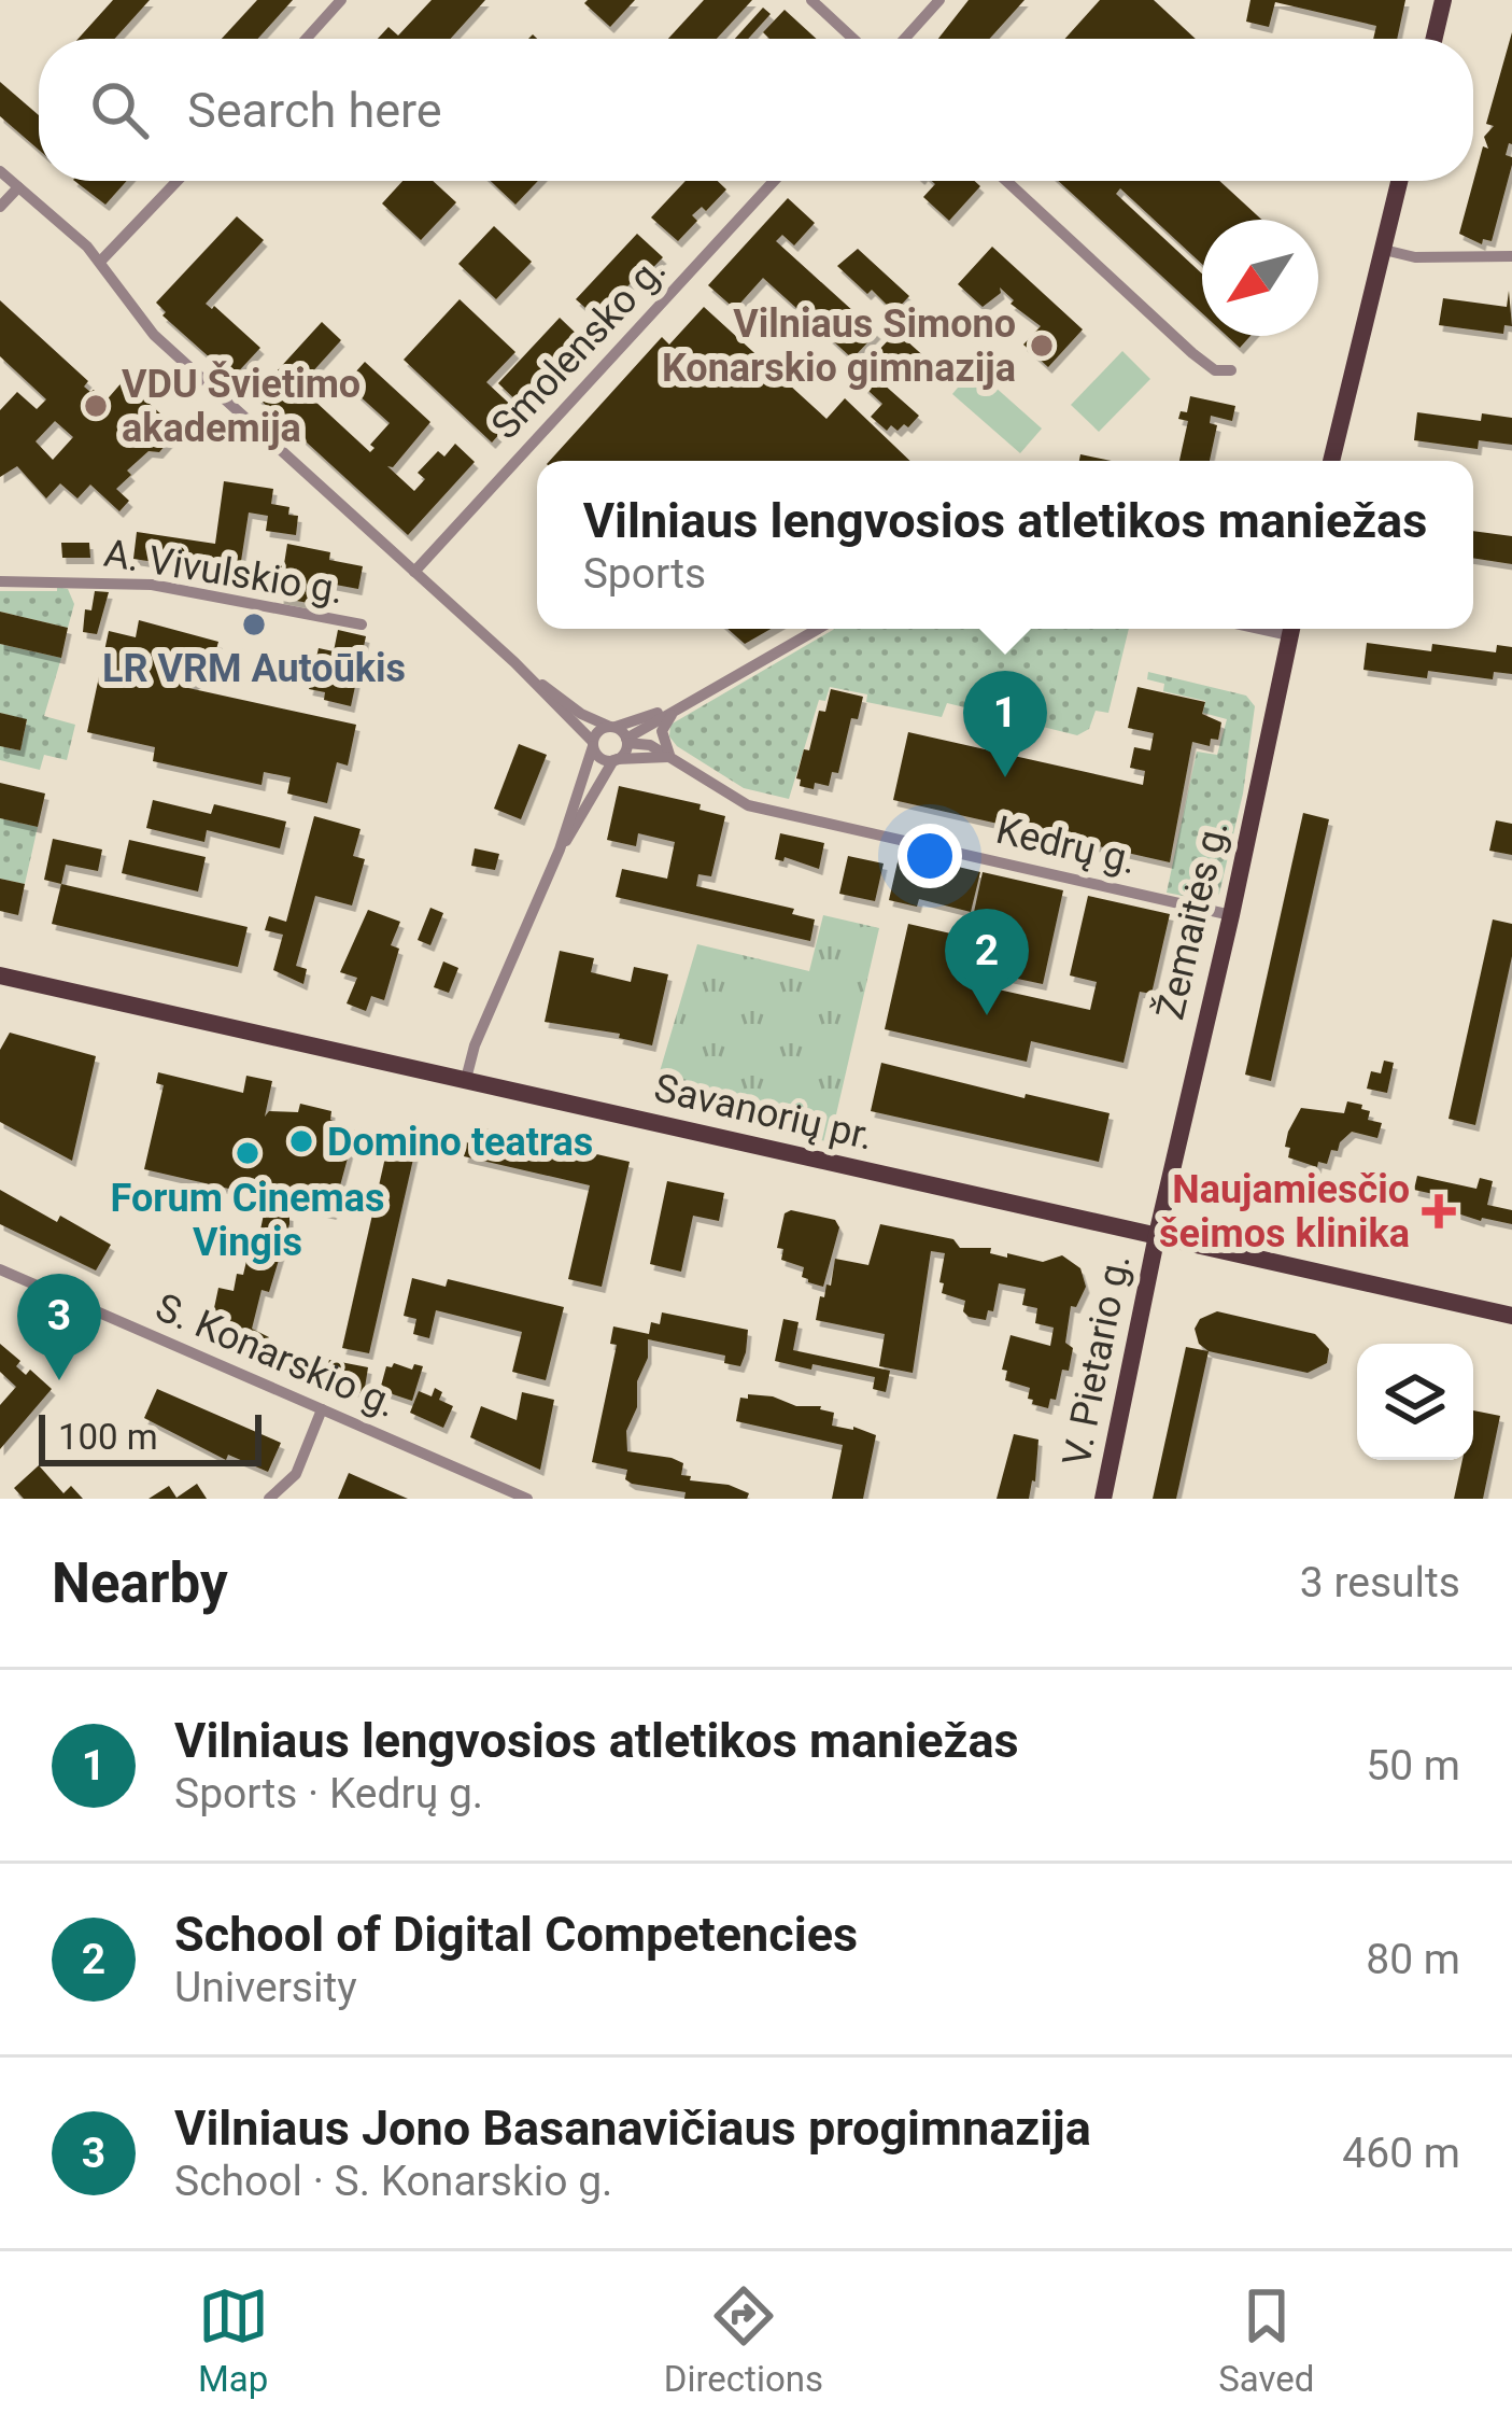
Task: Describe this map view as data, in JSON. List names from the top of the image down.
{
  "streets": {
    "main road": ["Žemaitės g.", "Savanorių pr.", "V. Pietario g."],
    "street": [
      "Smolensko g.",
      "A. Vivulskio g.",
      "Kedrų g.",
      "S. Konarskio g."
    ]
  },
  "crossings": [
    ["Kedrų g.", "Žemaitės g."],
    ["Žemaitės g.", "Savanorių pr."],
    ["Žemaitės g.", "V. Pietario g."],
    ["Savanorių pr.", "V. Pietario g."]
  ],
  "places": {
    "other": [
      "Vilniaus Simono Konarskio gimnazija",
      "VDU Švietimo akademija",
      "LR VRM Autoūkis",
      "Domino teatras",
      "Forum Cinemas Vingis"
    ],
    "health": ["Naujamiesčio šeimos klinika"]
  },
  "scale_bar": "100 m",
  "north": "bottom left",
  "page": {
    "search": "Search here",
    "popup": ["Vilniaus lengvosios atletikos maniežas", "Sports"],
    "pins": ["1", "2", "3"],
    "scale": "100 m",
    "heading": ["Nearby", "3 results"],
    "list": [
      {
        "mark": "1",
        "name": "Vilniaus lengvosios atletikos maniežas",
        "note": "Sports · Kedrų g.",
        "value": "50 m"
      },
      {
        "mark": "2",
        "name": "School of Digital Competencies",
        "note": "University",
        "value": "80 m"
      },
      {
        "mark": "3",
        "name": "Vilniaus Jono Basanavičiaus progimnazija",
        "note": "School · S. Konarskio g.",
        "value": "460 m"
      }
    ],
    "nav": ["Map", "Directions", "Saved"]
  }
}
